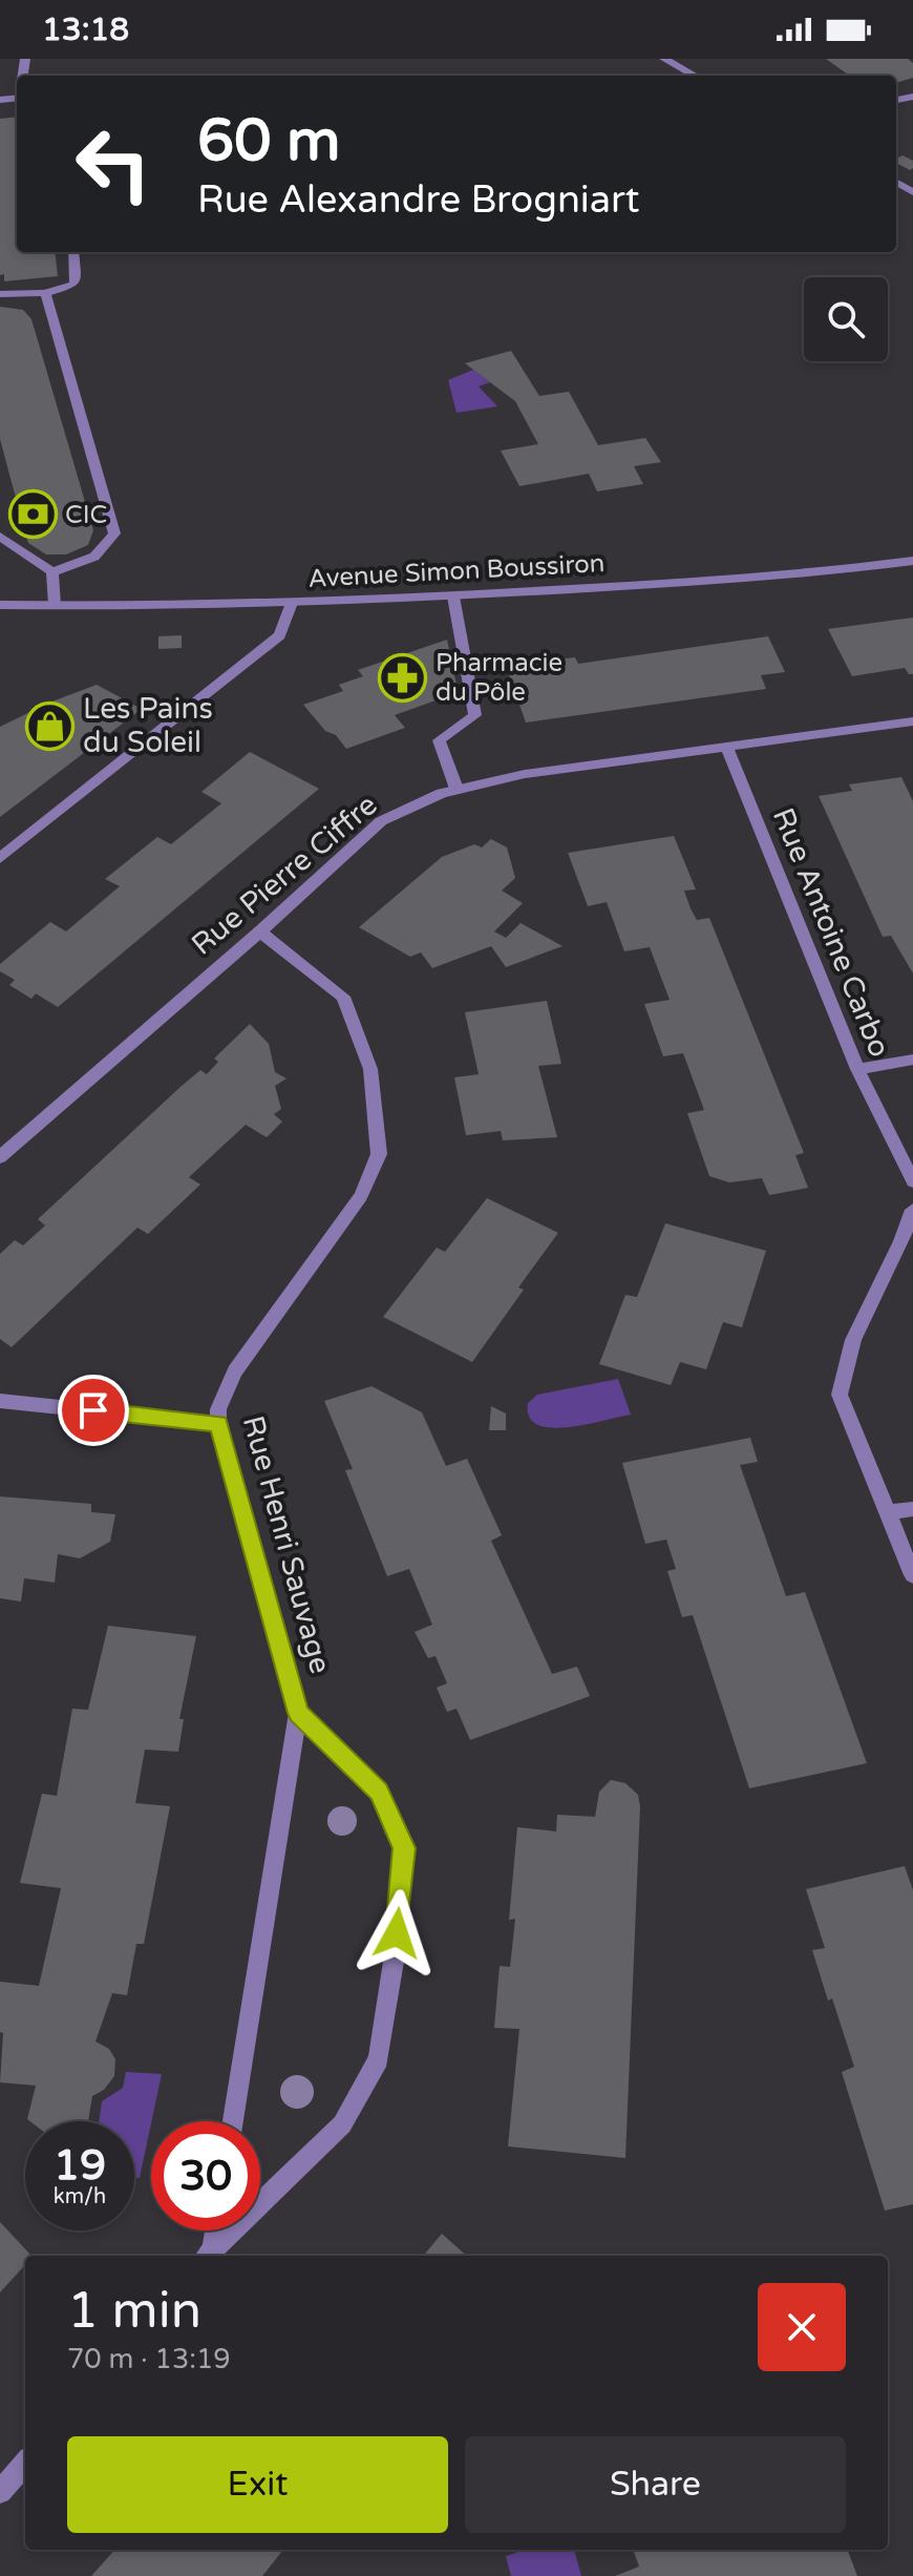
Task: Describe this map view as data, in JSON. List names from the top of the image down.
{
  "streets": {
    "street": [
      "Avenue Simon Boussiron",
      "Rue Pierre Ciffre",
      "Rue Antoine Carbo",
      "Rue Henri Sauvage"
    ]
  },
  "crossings": [
    ["Rue Pierre Ciffre", "Rue Antoine Carbo"],
    ["Rue Pierre Ciffre", "Rue Henri Sauvage"]
  ],
  "places": {
    "bank": ["CIC"],
    "pharmacy": ["Pharmacie du Pôle"],
    "shop": ["Les Pains du Soleil"]
  },
  "page": {
    "status": "13:18",
    "turn": ["60 m", "Rue Alexandre Brogniart"],
    "speed": "19 km/h",
    "limit": "30",
    "heading": ["1 min", "70 m · 13:19"],
    "buttons": ["Exit", "Share"]
  }
}
